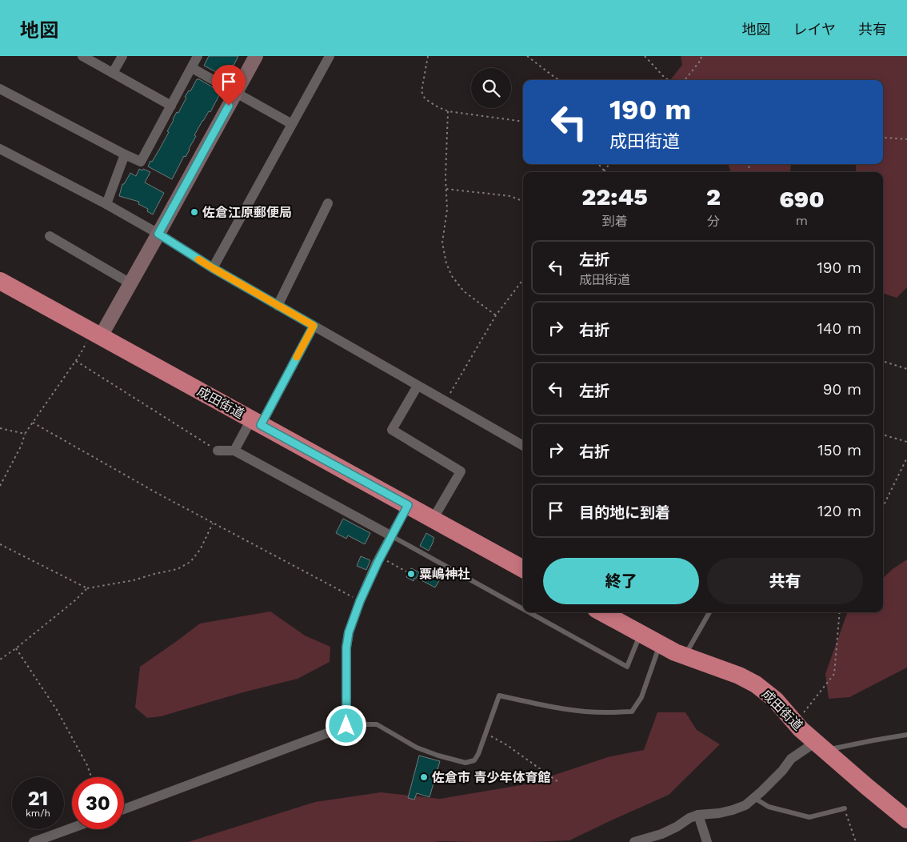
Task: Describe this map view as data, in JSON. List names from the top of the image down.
{
  "streets": {
    "highway": ["成田街道"]
  },
  "places": ["佐倉江原郵便局", "粟嶋神社", "佐倉市 青少年体育館"],
  "page": {
    "header": "地図",
    "nav": ["地図", "レイヤ", "共有"],
    "turn": ["190 m", "成田街道"],
    "eta": [
      "22:45",
      "到着",
      "2",
      "分",
      "690",
      "m"
    ],
    "list": [
      {
        "name": "左折",
        "note": "成田街道",
        "value": "190 m"
      },
      {
        "name": "右折",
        "value": "140 m"
      },
      {
        "name": "左折",
        "value": "90 m"
      },
      {
        "name": "右折",
        "value": "150 m"
      },
      {
        "name": "目的地に到着",
        "value": "120 m"
      }
    ],
    "buttons": ["終了", "共有"],
    "speed": "21 km/h",
    "limit": "30"
  }
}
